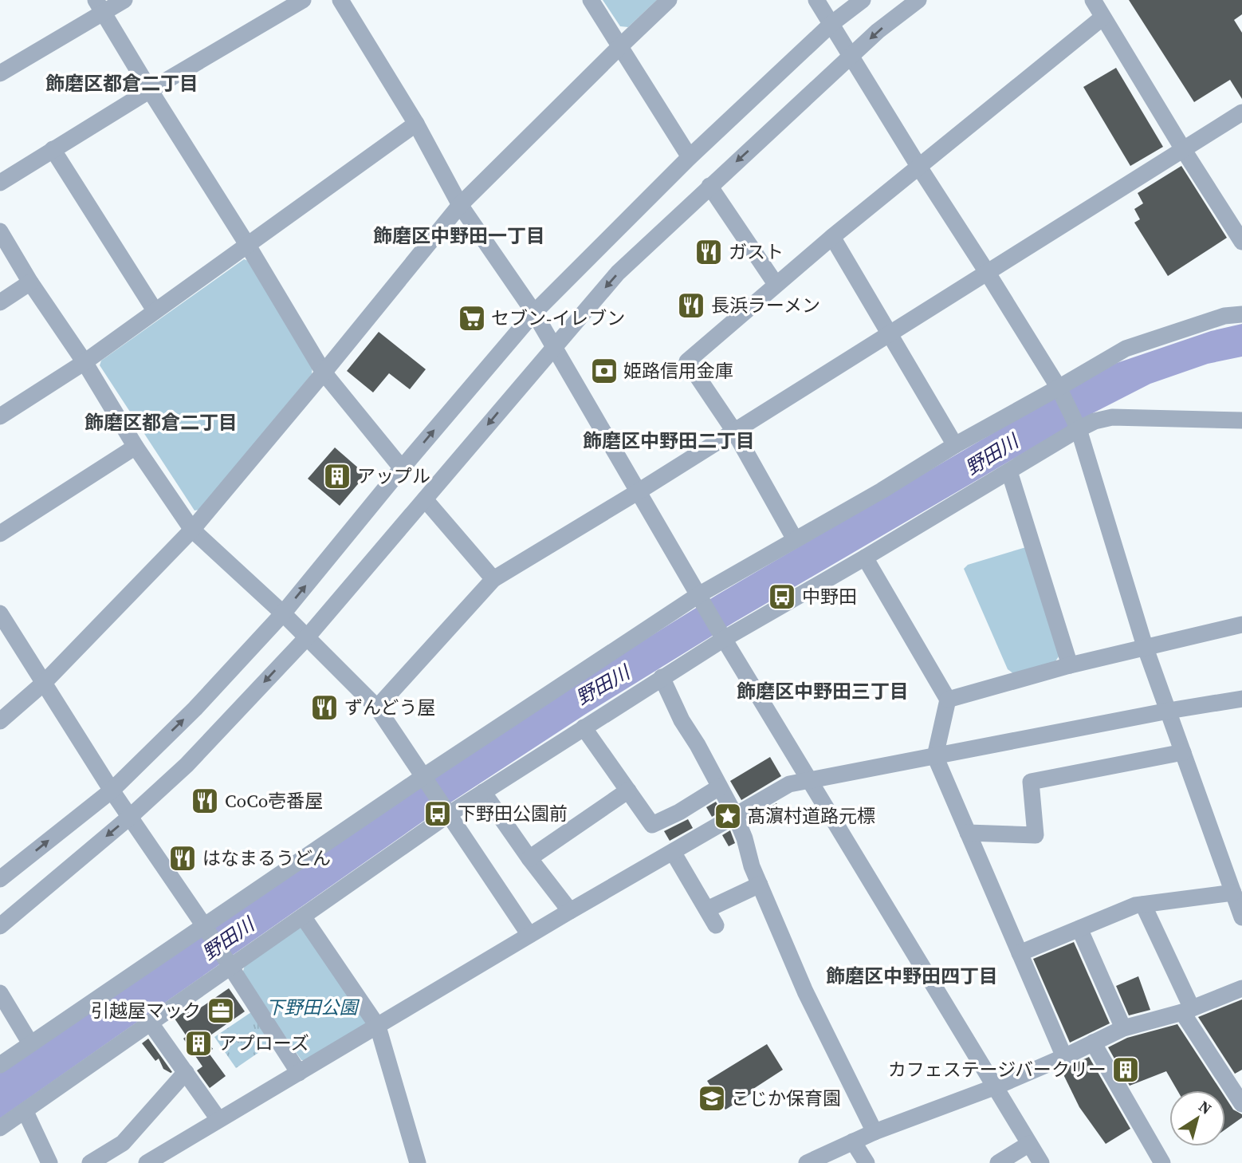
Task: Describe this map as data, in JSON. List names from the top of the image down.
{
  "districts": [
    "飾磨区都倉二丁目",
    "飾磨区中野田一丁目",
    "飾磨区都倉二丁目",
    "飾磨区中野田二丁目",
    "飾磨区中野田三丁目",
    "飾磨区中野田四丁目"
  ],
  "water": ["野田川"],
  "parks": ["下野田公園"],
  "places": {
    "restaurant": [
      "ガスト",
      "長浜ラーメン",
      "ずんどう屋",
      "CoCo壱番屋",
      "はなまるうどん"
    ],
    "supermarket": ["セブン-イレブン"],
    "bank": ["姫路信用金庫"],
    "building": ["アップル", "アプローズ", "カフェステージバークリー"],
    "bus stop": ["中野田", "下野田公園前"],
    "place": ["髙濵村道路元標"],
    "office": ["引越屋マック"],
    "school or university": ["こじか保育園"]
  },
  "north": "top right"
}
